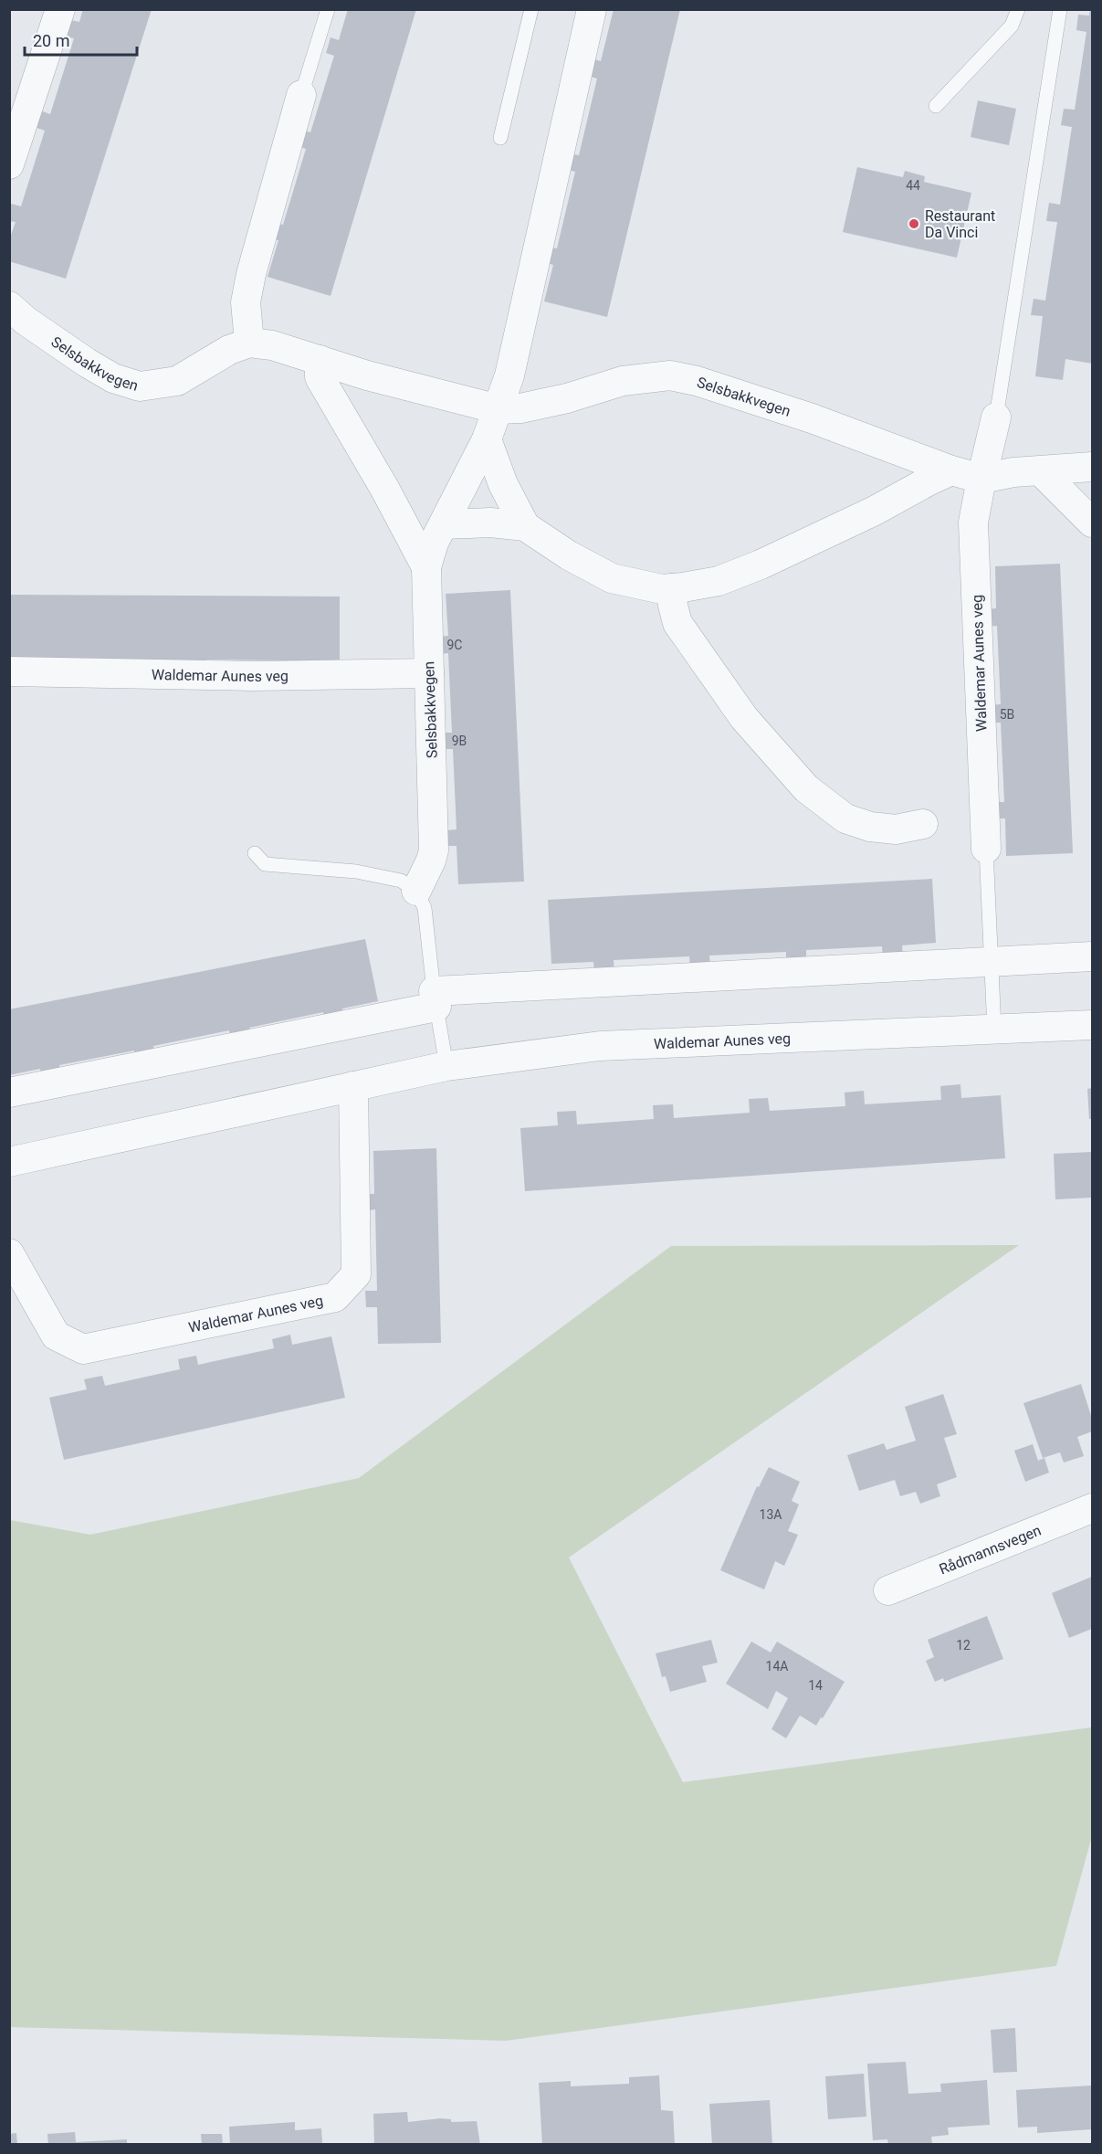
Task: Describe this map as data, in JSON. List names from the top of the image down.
{
  "streets": {
    "street": ["Selsbakkvegen", "Waldemar Aunes veg", "Rådmannsvegen"]
  },
  "crossings": [
    ["Selsbakkvegen", "Waldemar Aunes veg"]
  ],
  "places": ["Restaurant Da Vinci"],
  "house_numbers": [
    "44",
    "9C",
    "5B",
    "9B",
    "13A",
    "12",
    "14A",
    "14"
  ],
  "scale_bar": "20 m"
}
